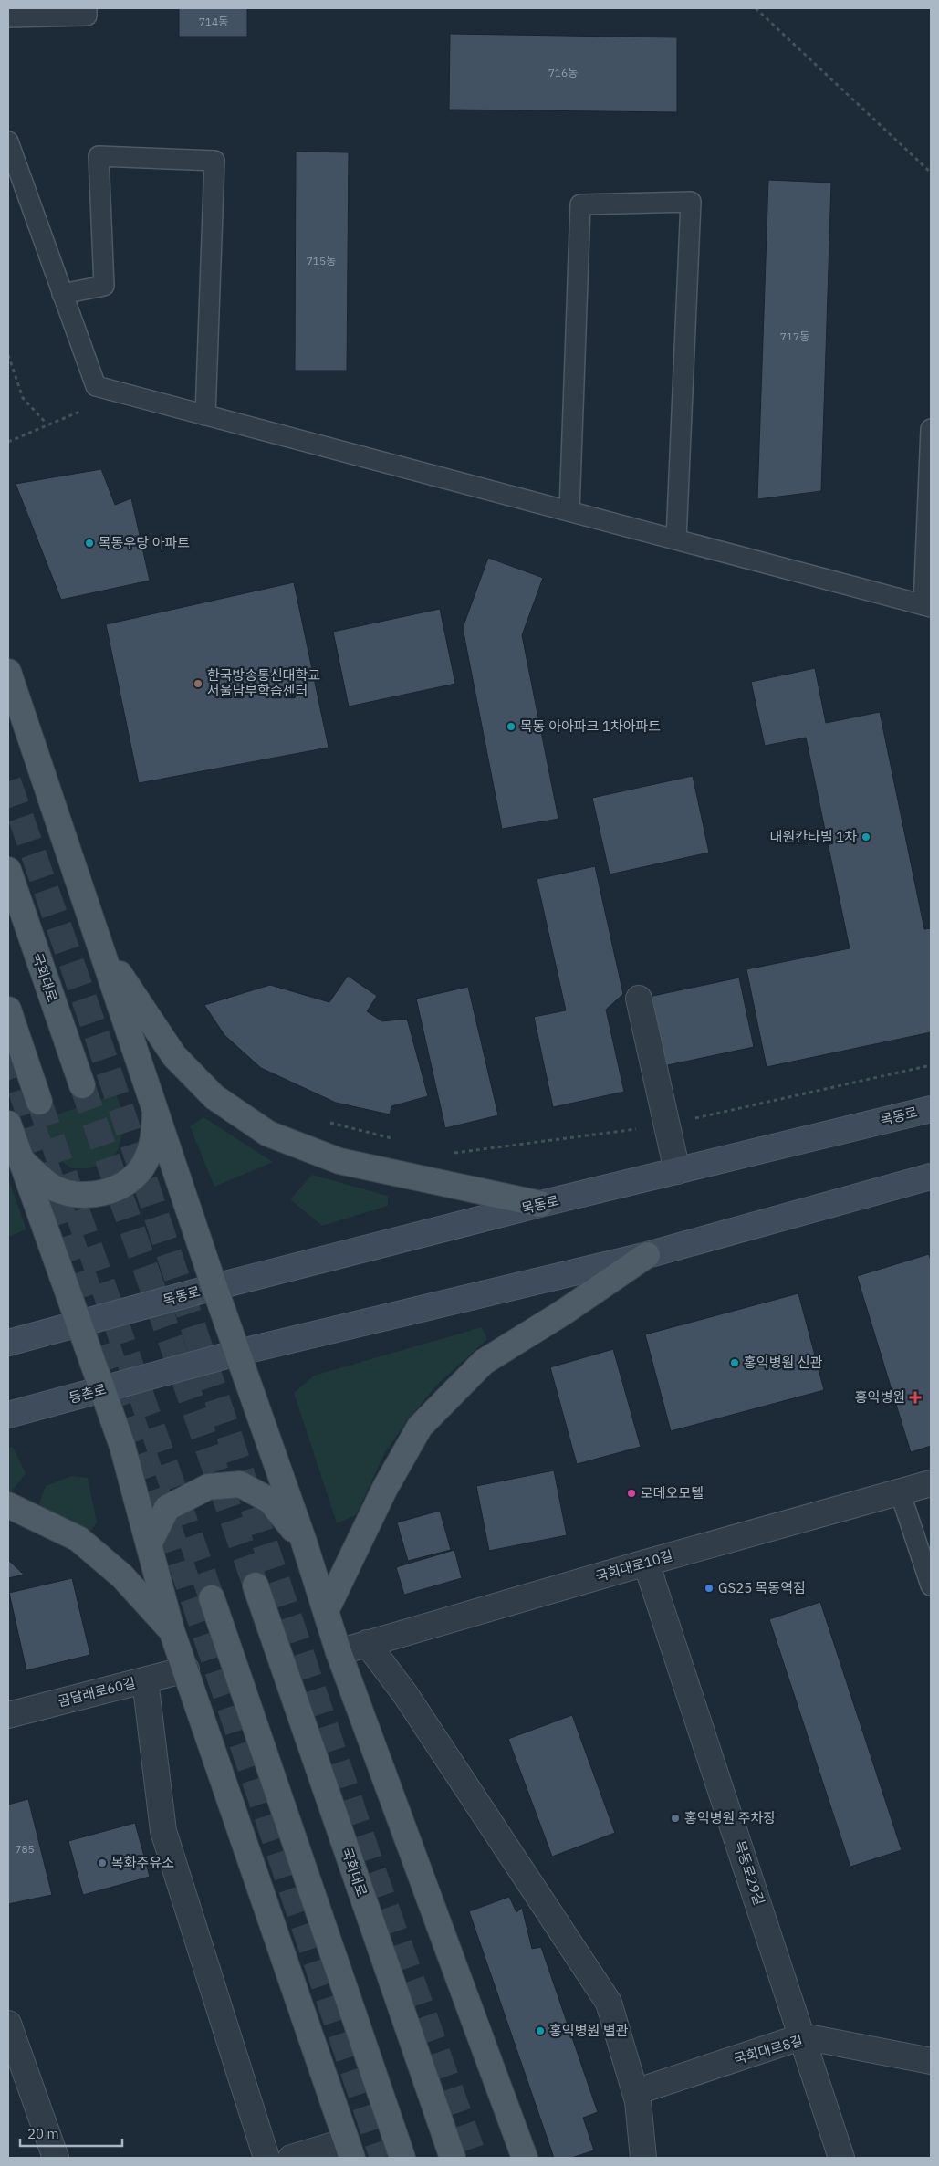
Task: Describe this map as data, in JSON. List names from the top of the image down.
{
  "streets": {
    "main road": ["국회대로", "목동로", "등촌로"],
    "street": [
      "국회대로10길",
      "곰달래로60길",
      "목동로29길",
      "국회대로8길"
    ]
  },
  "crossings": [
    ["국회대로10길", "목동로29길"],
    ["목동로29길", "국회대로8길"]
  ],
  "places": {
    "other": [
      "목동우당 아파트",
      "한국방송통신대학교 서울남부학습센터",
      "목동 아아파크 1차아파트",
      "대원칸타빌 1차",
      "홍익병원 신관",
      "로데오모텔",
      "GS25 목동역점",
      "홍익병원 주차장",
      "목화주유소",
      "홍익병원 별관"
    ],
    "health": ["홍익병원"]
  },
  "house_numbers": [
    "714동",
    "716동",
    "715동",
    "717동",
    "785"
  ],
  "scale_bar": "20 m"
}
